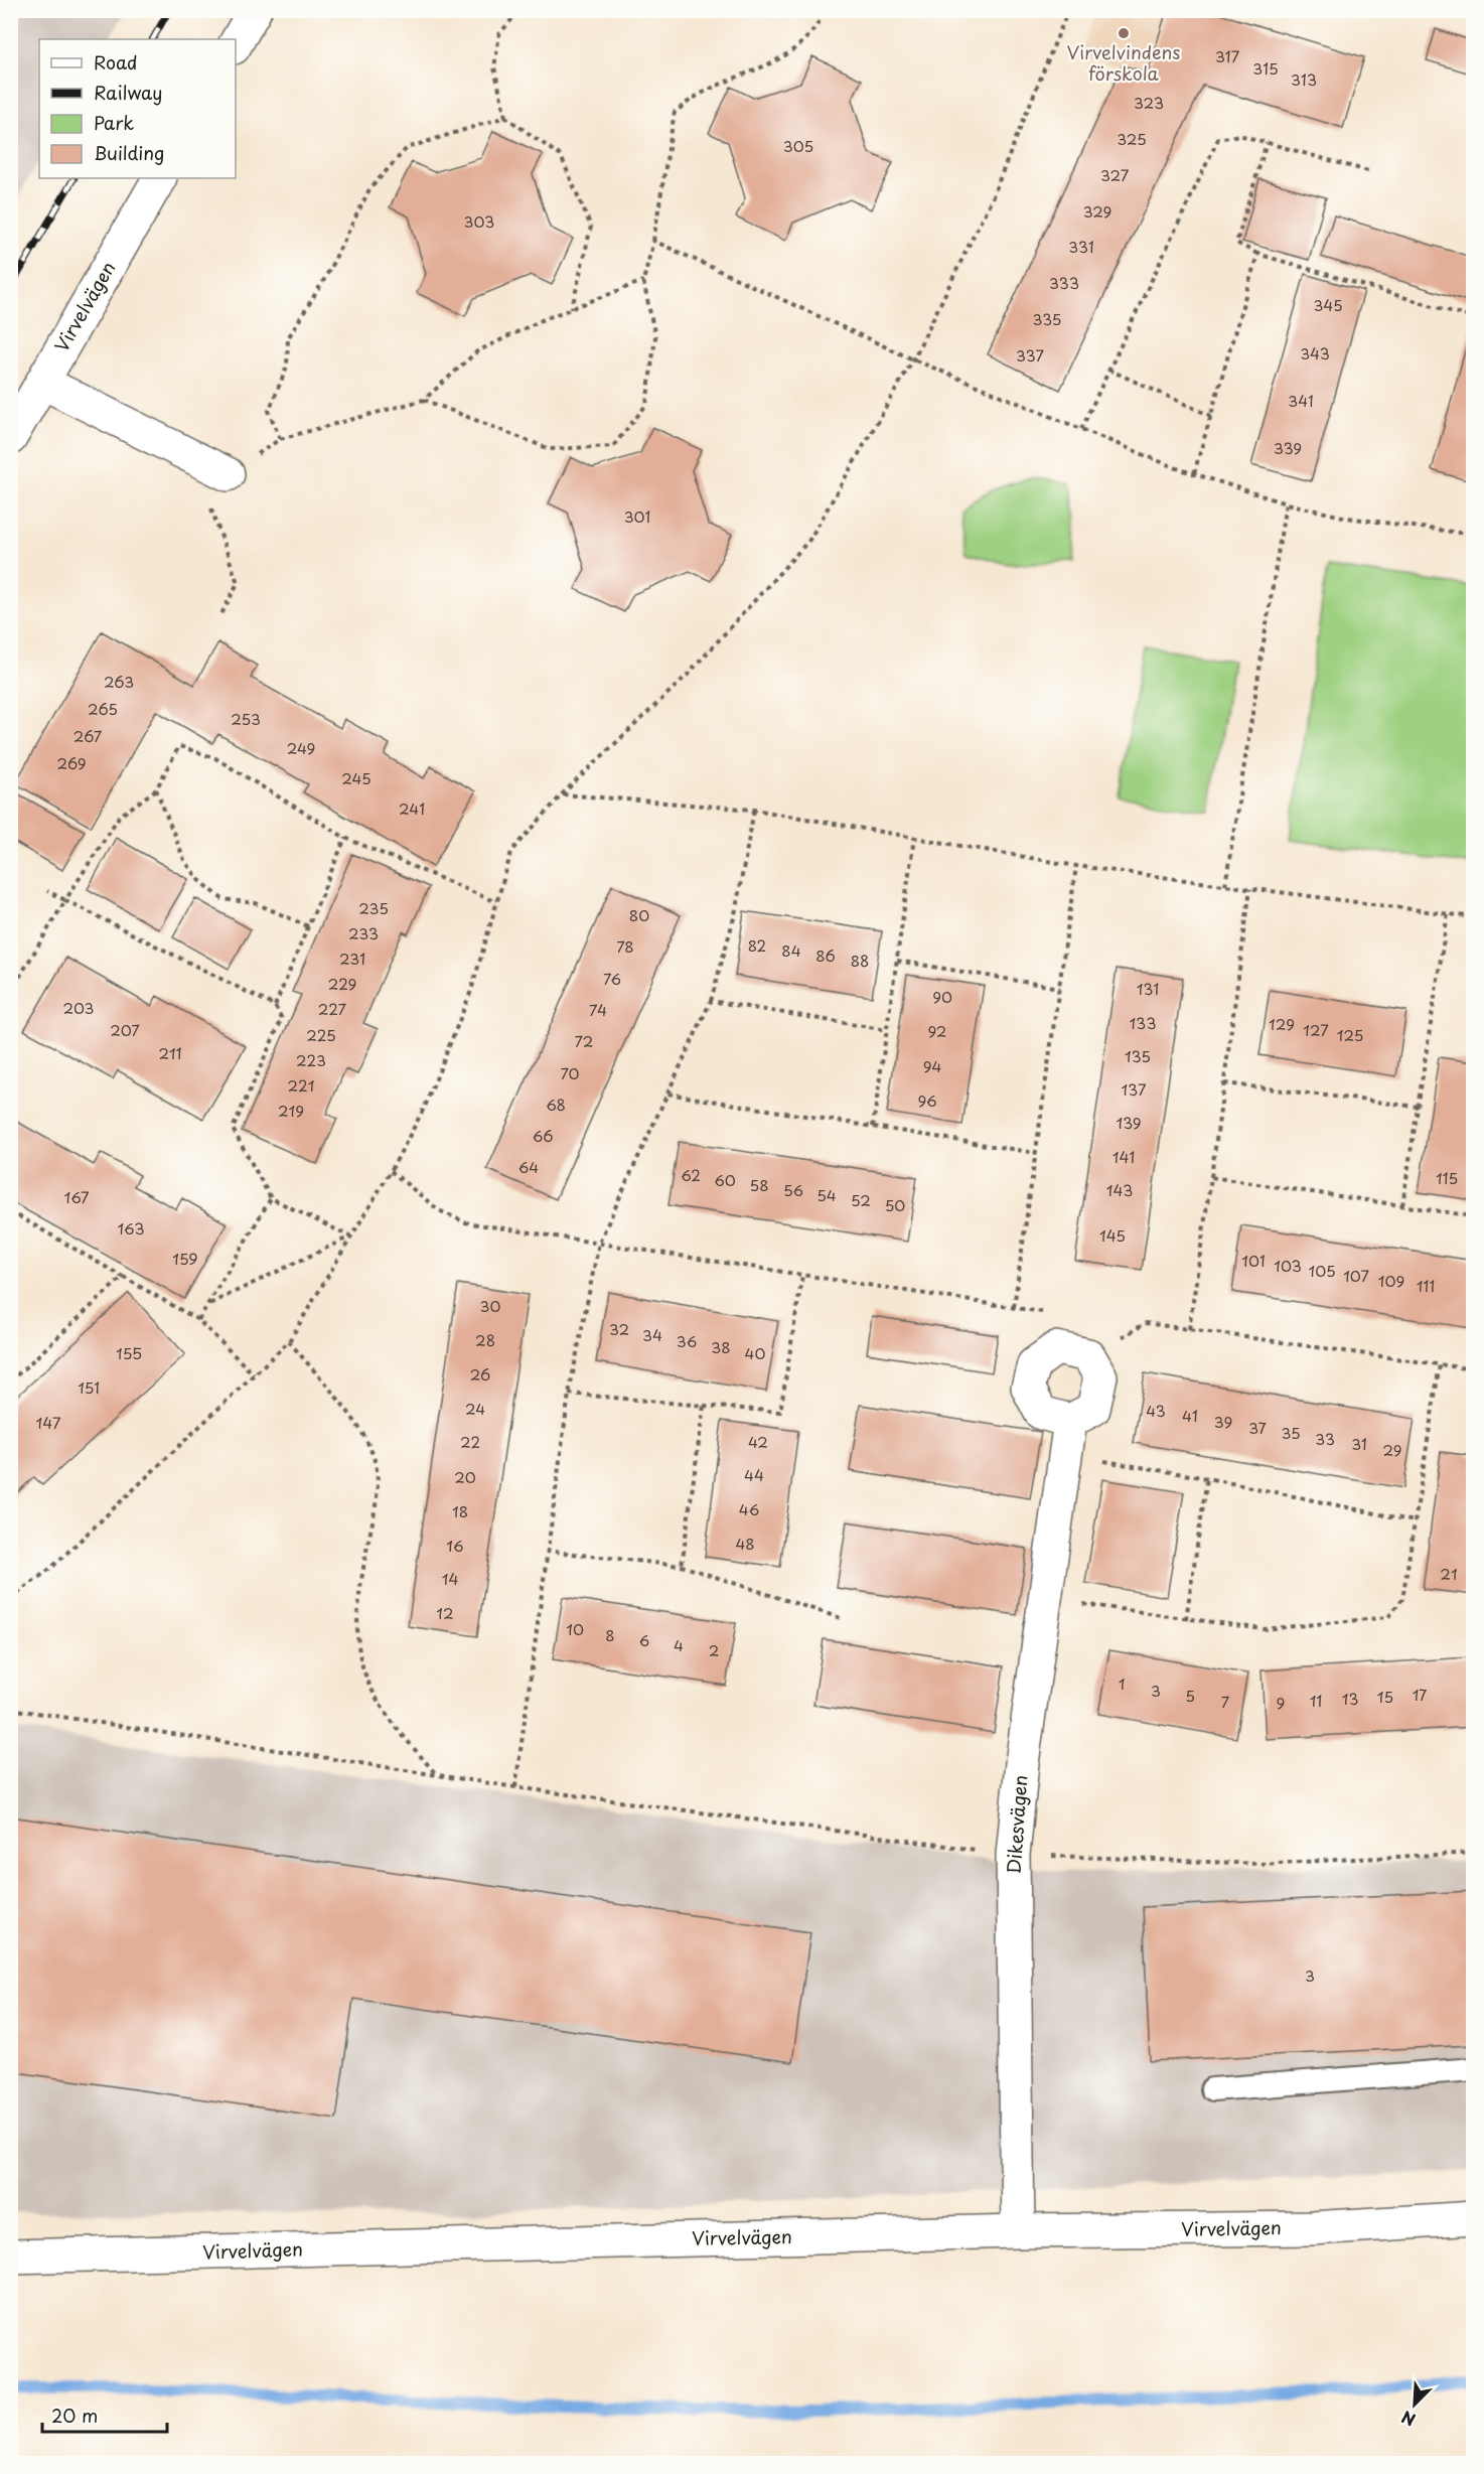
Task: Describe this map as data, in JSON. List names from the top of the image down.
{
  "streets": {
    "street": ["Virvelvägen", "Dikesvägen"]
  },
  "crossings": [
    ["Virvelvägen", "Dikesvägen"]
  ],
  "places": ["Virvelvindens förskola"],
  "house_numbers": [
    "317",
    "315",
    "313",
    "323",
    "325",
    "305",
    "327",
    "329",
    "303",
    "331",
    "333",
    "345",
    "335",
    "343",
    "337",
    "341",
    "339",
    "301",
    "263",
    "265",
    "253",
    "267",
    "249",
    "269",
    "245",
    "241",
    "235",
    "80",
    "233",
    "82",
    "78",
    "84",
    "86",
    "231",
    "88",
    "76",
    "229",
    "131",
    "90",
    "203",
    "227",
    "74",
    "133",
    "129",
    "207",
    "127",
    "92",
    "225",
    "125",
    "72",
    "211",
    "135",
    "223",
    "94",
    "70",
    "221",
    "137",
    "96",
    "68",
    "219",
    "139",
    "66",
    "141",
    "64",
    "62",
    "115",
    "60",
    "58",
    "56",
    "143",
    "54",
    "167",
    "52",
    "50",
    "163",
    "145",
    "159",
    "101",
    "103",
    "105",
    "107",
    "109",
    "111",
    "30",
    "32",
    "34",
    "28",
    "36",
    "38",
    "155",
    "40",
    "26",
    "151",
    "24",
    "43",
    "41",
    "39",
    "147",
    "37",
    "35",
    "33",
    "22",
    "42",
    "31",
    "29",
    "44",
    "20",
    "46",
    "18",
    "48",
    "16",
    "21",
    "14",
    "12",
    "10",
    "8",
    "6",
    "4",
    "2",
    "1",
    "3",
    "17",
    "5",
    "15",
    "13",
    "11",
    "7",
    "9",
    "3"
  ],
  "legend": [
    "Road",
    "Railway",
    "Park",
    "Building"
  ],
  "scale_bar": "20 m",
  "north": "bottom left"
}
